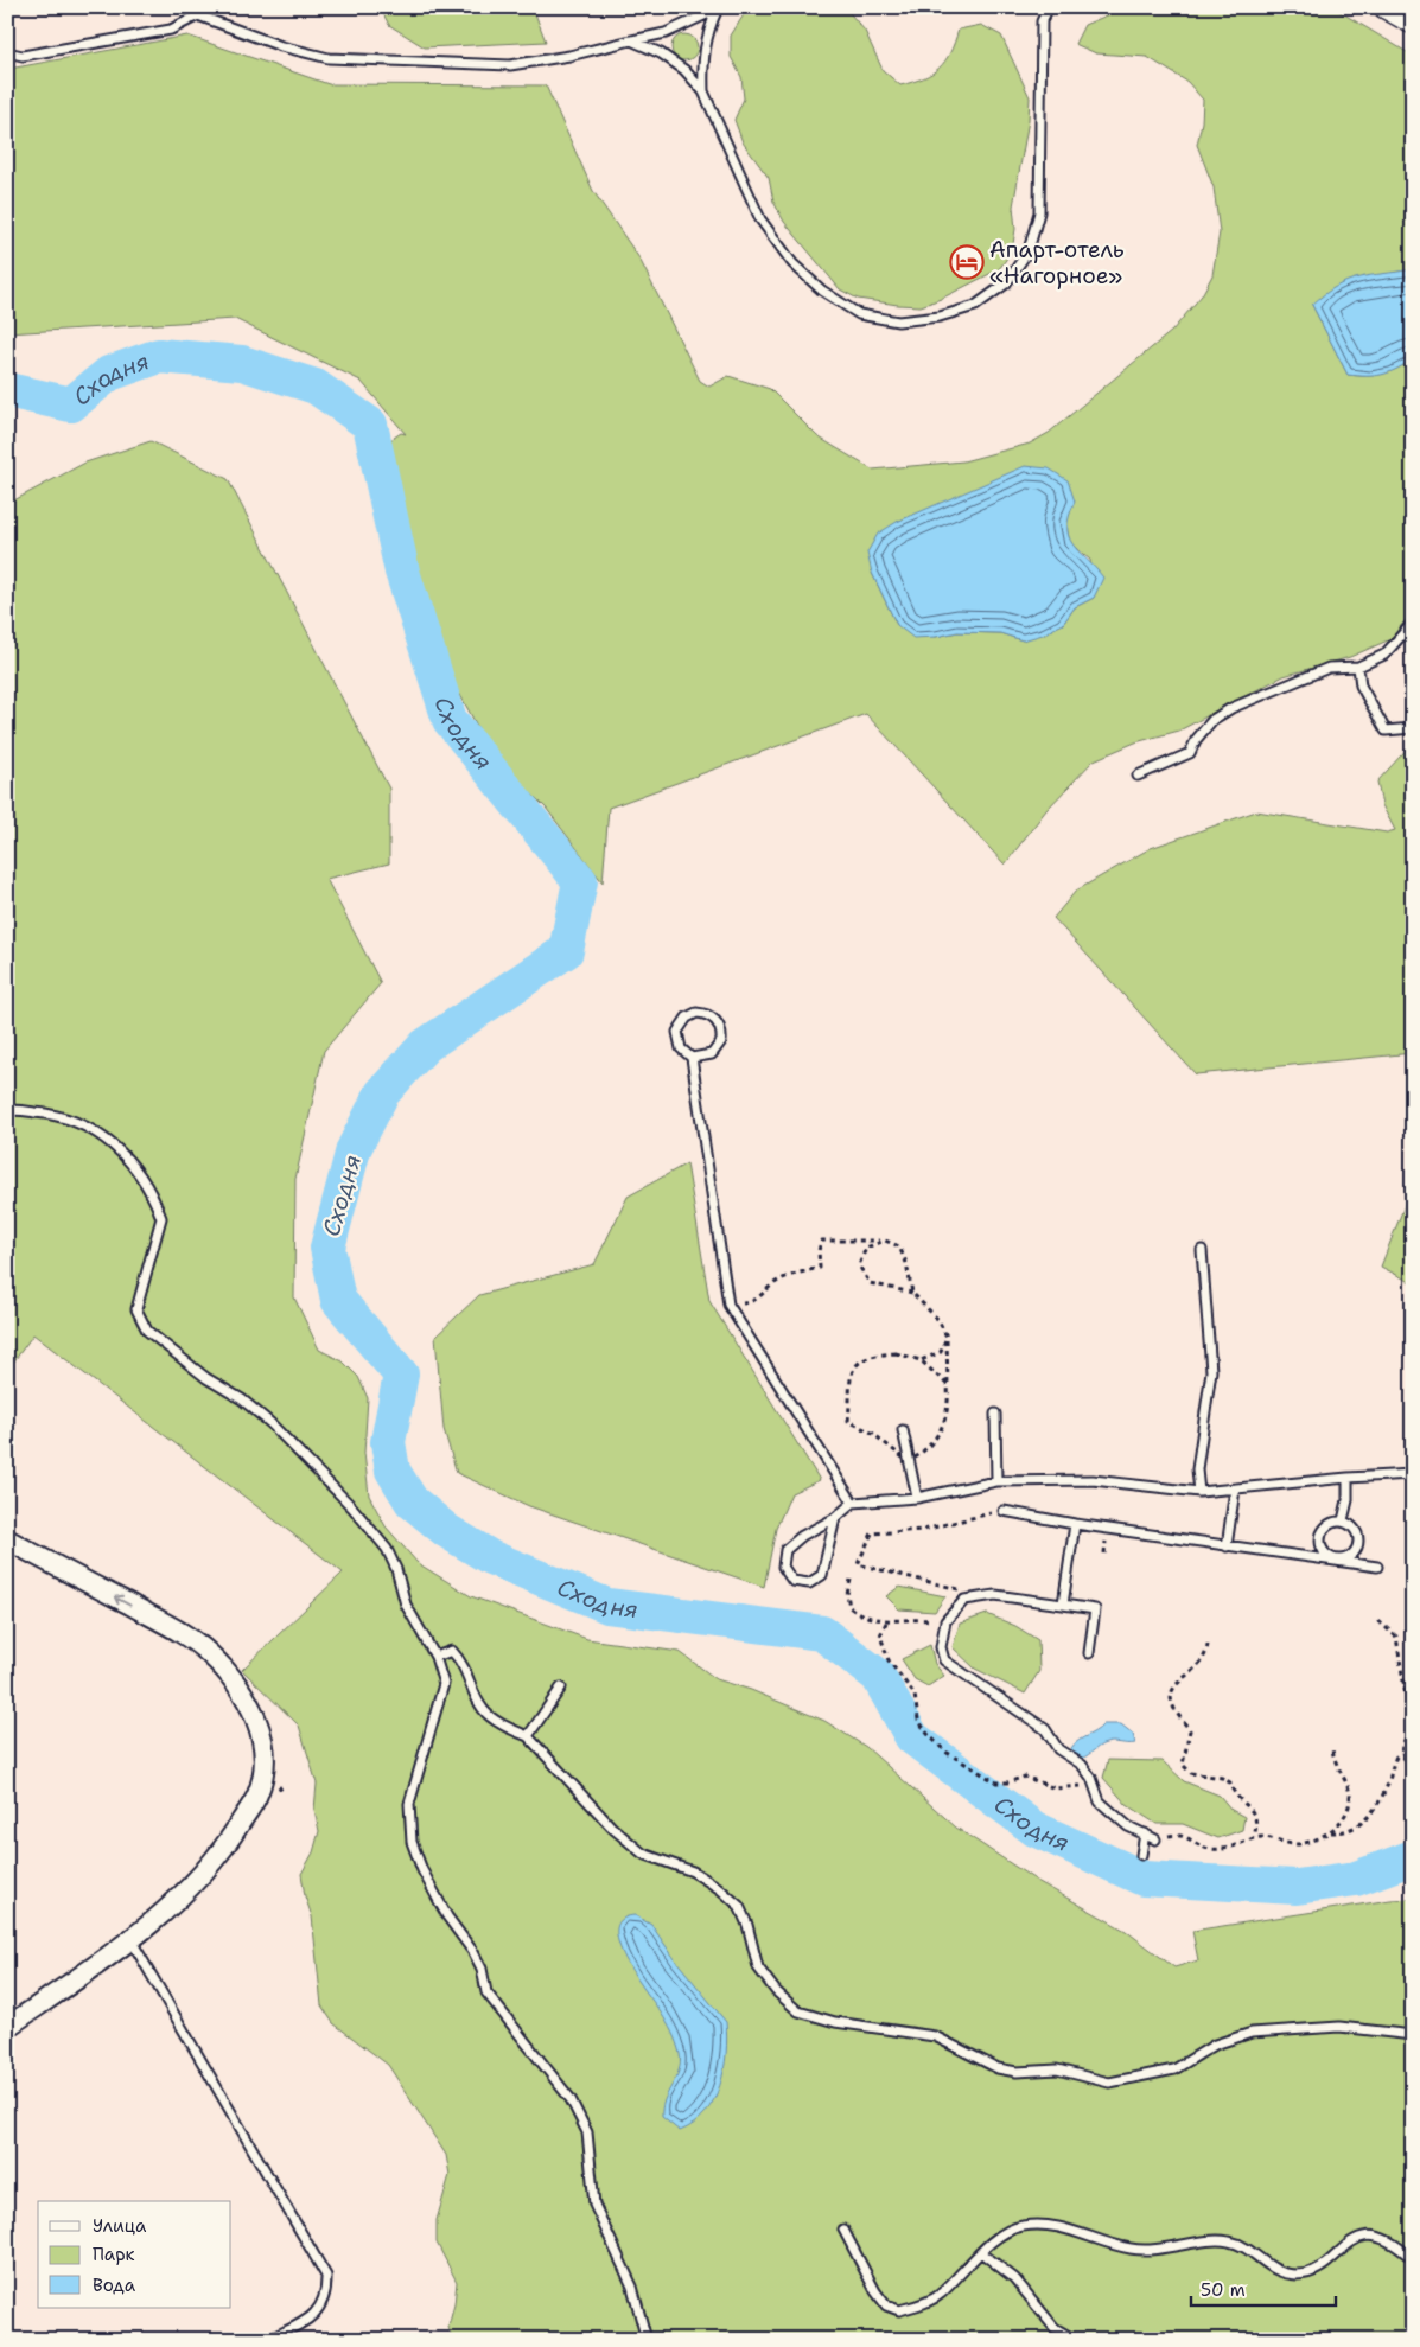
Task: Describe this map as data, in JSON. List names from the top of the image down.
{
  "water": ["Сходня"],
  "places": {
    "hotel": ["Апарт-отель «Нагорное»"]
  },
  "legend": ["Улица", "Парк", "Вода"],
  "scale_bar": "50 m"
}
